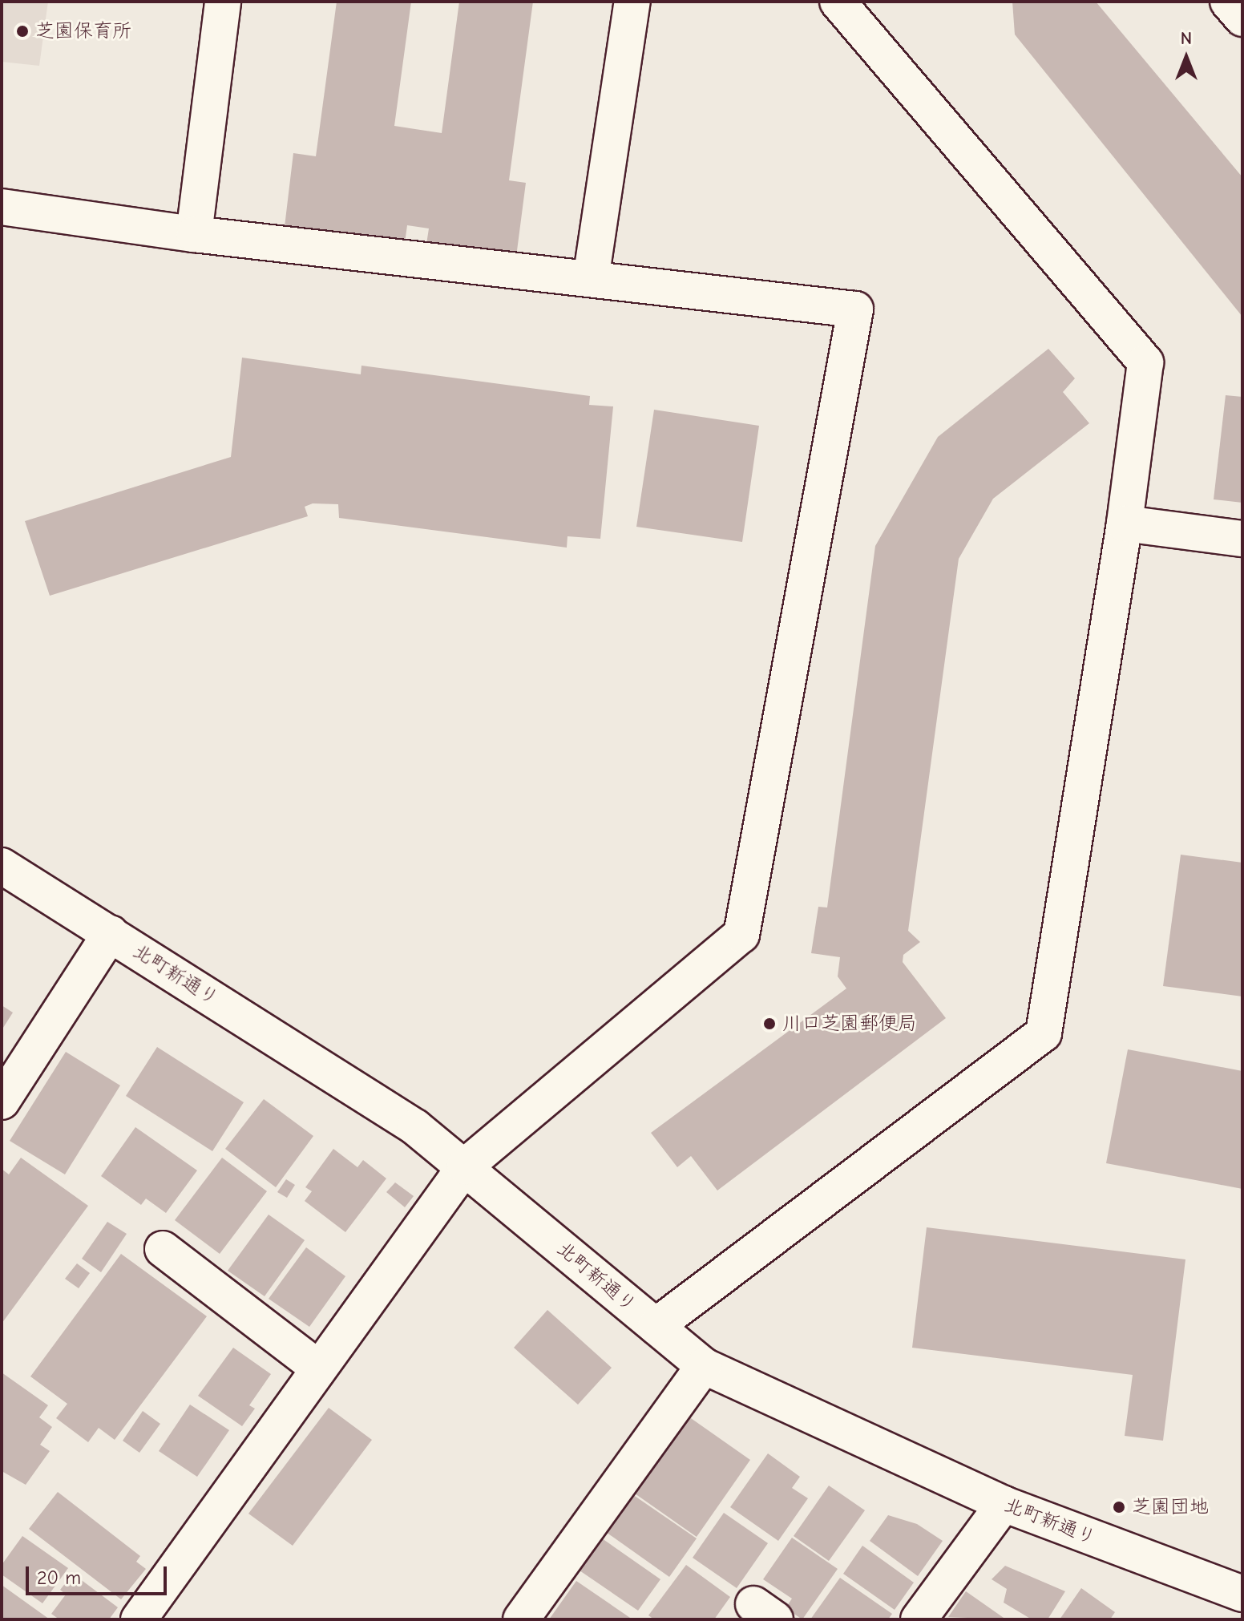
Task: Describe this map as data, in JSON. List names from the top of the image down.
{
  "streets": {
    "street": ["北町新通り"]
  },
  "places": ["芝園保育所", "川口芝園郵便局", "芝園団地"],
  "scale_bar": "20 m",
  "north": "top"
}
